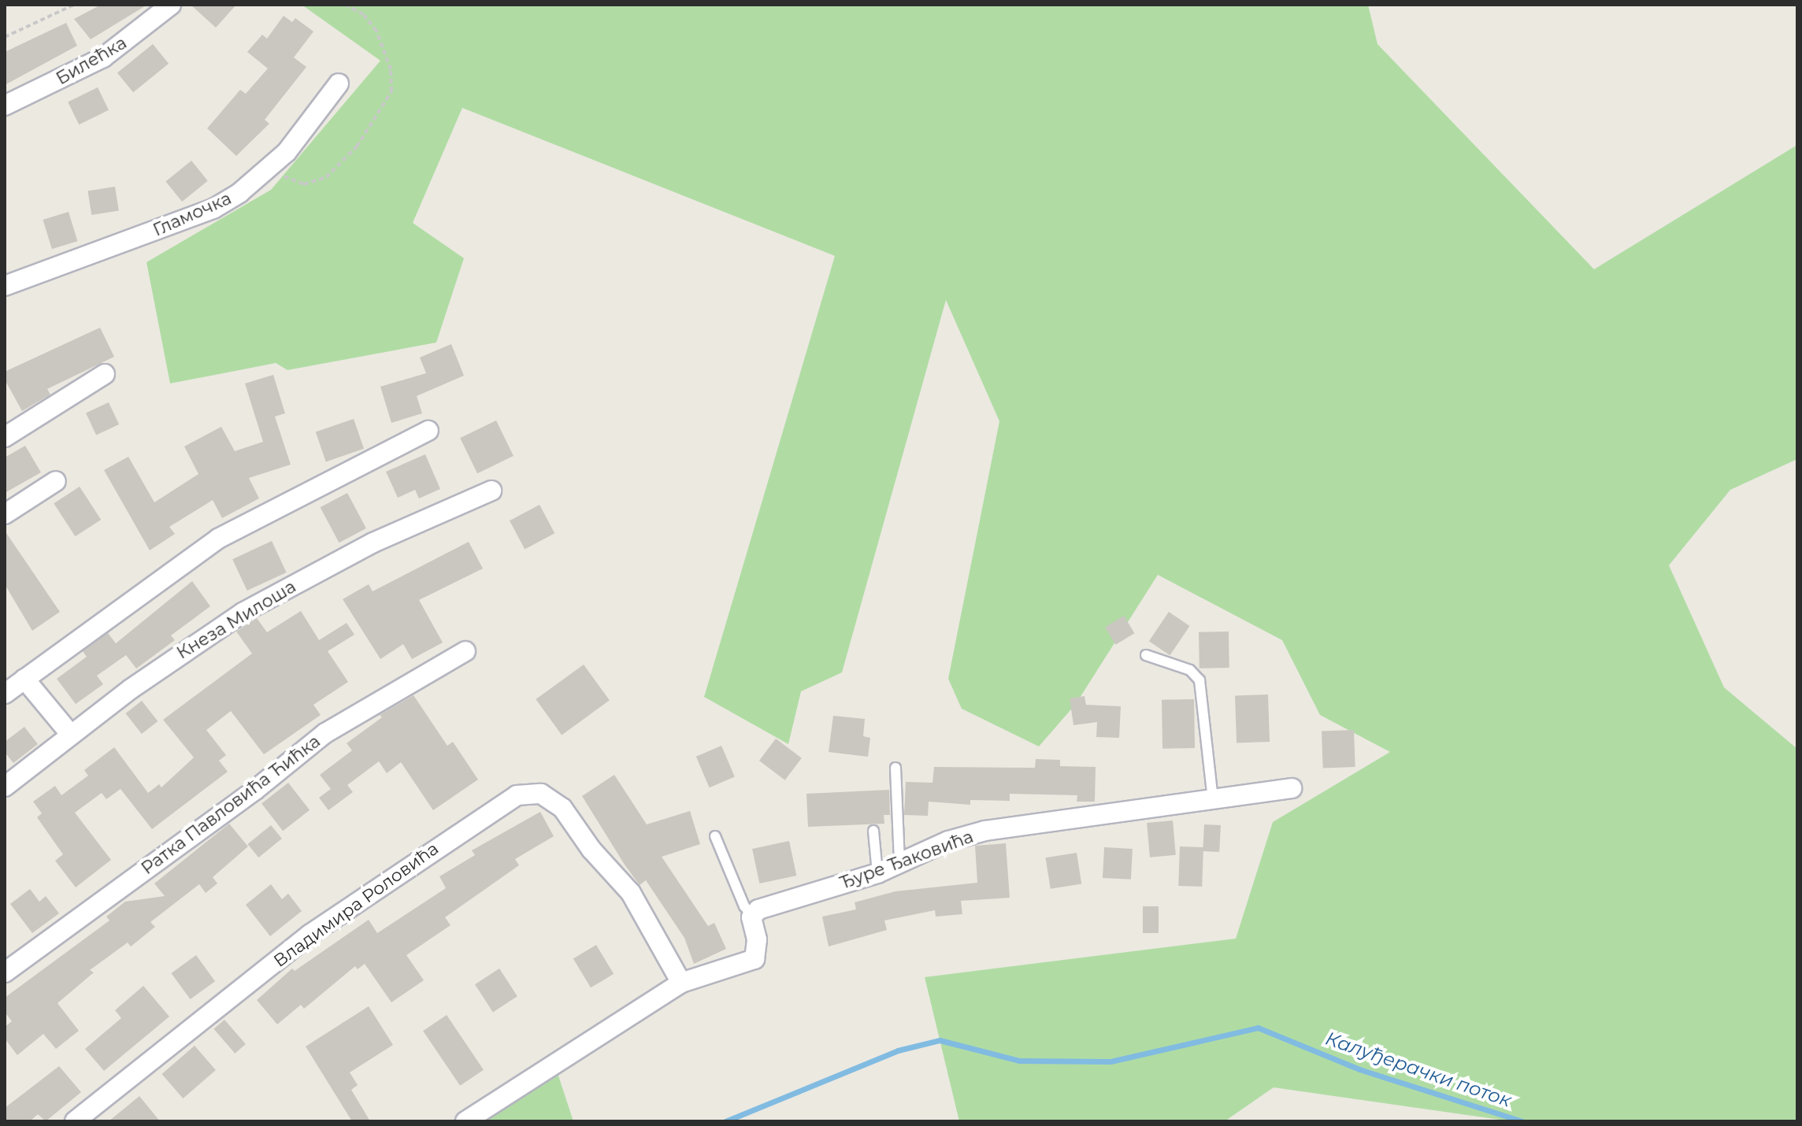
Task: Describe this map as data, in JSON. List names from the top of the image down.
{
  "streets": {
    "street": [
      "Билећка",
      "Гламочка",
      "Кнеза Милоша",
      "Ратка Павловића Ћићка",
      "Ђуре Ђаковића",
      "Владимира Роловића"
    ]
  },
  "water": ["Калуђерачки поток"]
}
